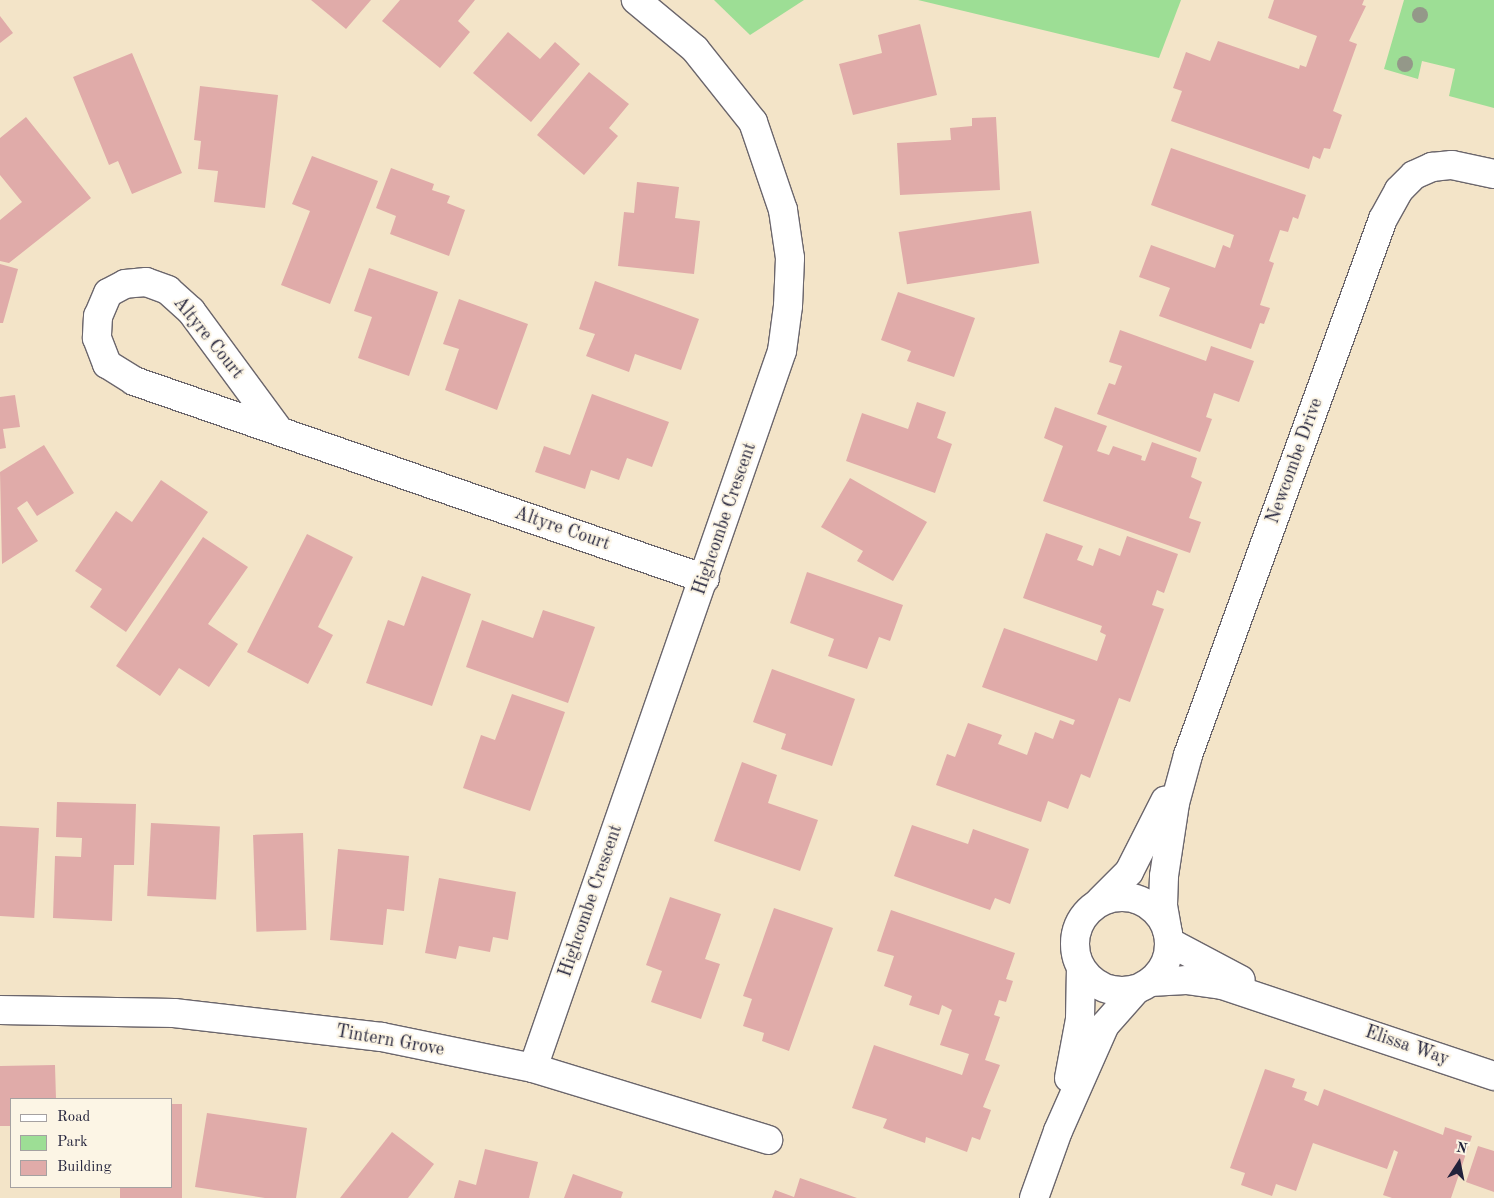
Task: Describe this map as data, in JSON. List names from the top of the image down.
{
  "streets": {
    "street": [
      "Altyre Court",
      "Newcombe Drive",
      "Highcombe Crescent",
      "Tintern Grove",
      "Elissa Way"
    ]
  },
  "crossings": [
    ["Altyre Court", "Highcombe Crescent"],
    ["Newcombe Drive", "Elissa Way"],
    ["Highcombe Crescent", "Tintern Grove"]
  ],
  "legend": ["Road", "Park", "Building"],
  "north": "top"
}
